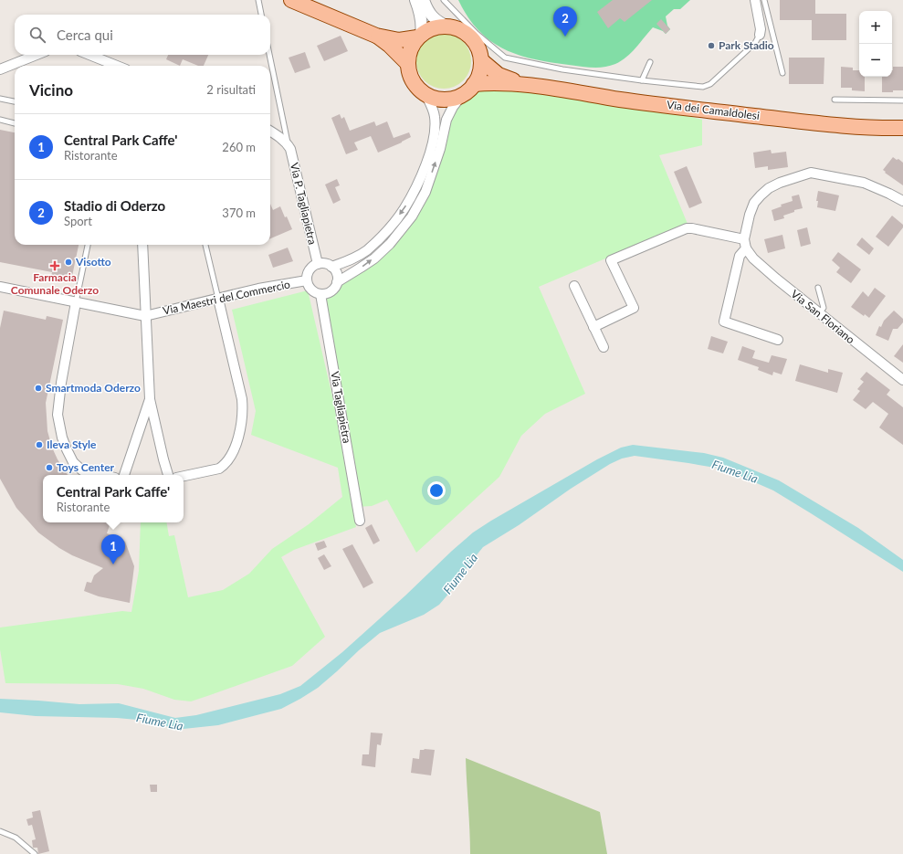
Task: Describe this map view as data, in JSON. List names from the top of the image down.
{
  "streets": {
    "main road": ["Via dei Camaldolesi"],
    "street": [
      "Via P. Tagliapietra",
      "Via Maestri del Commercio",
      "Via San Floriano",
      "Via Tagliapietra"
    ]
  },
  "crossings": [
    ["Via P. Tagliapietra", "Via Maestri del Commercio"],
    ["Via P. Tagliapietra", "Via Tagliapietra"],
    ["Via Maestri del Commercio", "Via Tagliapietra"]
  ],
  "water": ["Fiume Lia"],
  "places": {
    "other": [
      "Park Stadio",
      "Visotto",
      "Smartmoda Oderzo",
      "Ileva Style",
      "Toys Center"
    ],
    "health": ["Farmacia Comunale Oderzo"]
  },
  "page": {
    "pins": ["2", "1"],
    "map_buttons": ["+", "−"],
    "search": "Cerca qui",
    "heading": ["Vicino", "2 risultati"],
    "list": [
      {
        "mark": "1",
        "name": "Central Park Caffe'",
        "note": "Ristorante",
        "value": "260 m"
      },
      {
        "mark": "2",
        "name": "Stadio di Oderzo",
        "note": "Sport",
        "value": "370 m"
      }
    ],
    "popup": ["Central Park Caffe'", "Ristorante"]
  }
}
